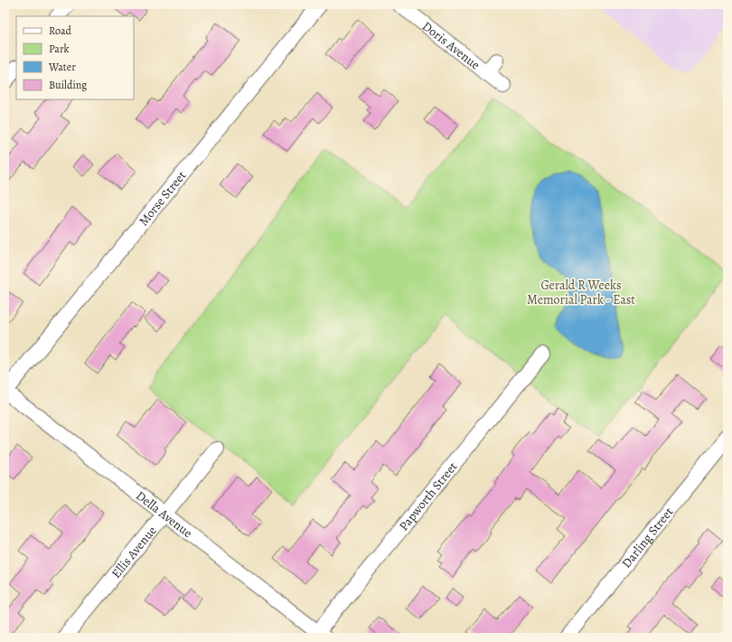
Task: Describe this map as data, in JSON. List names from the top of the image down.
{
  "streets": {
    "street": [
      "Doris Avenue",
      "Morse Street",
      "Papworth Street",
      "Della Avenue",
      "Darling Street",
      "Ellis Avenue"
    ]
  },
  "crossings": [
    ["Morse Street", "Della Avenue"],
    ["Papworth Street", "Della Avenue"],
    ["Della Avenue", "Ellis Avenue"]
  ],
  "parks": ["Gerald R Weeks Memorial Park - East"],
  "legend": [
    "Road",
    "Park",
    "Water",
    "Building"
  ]
}
